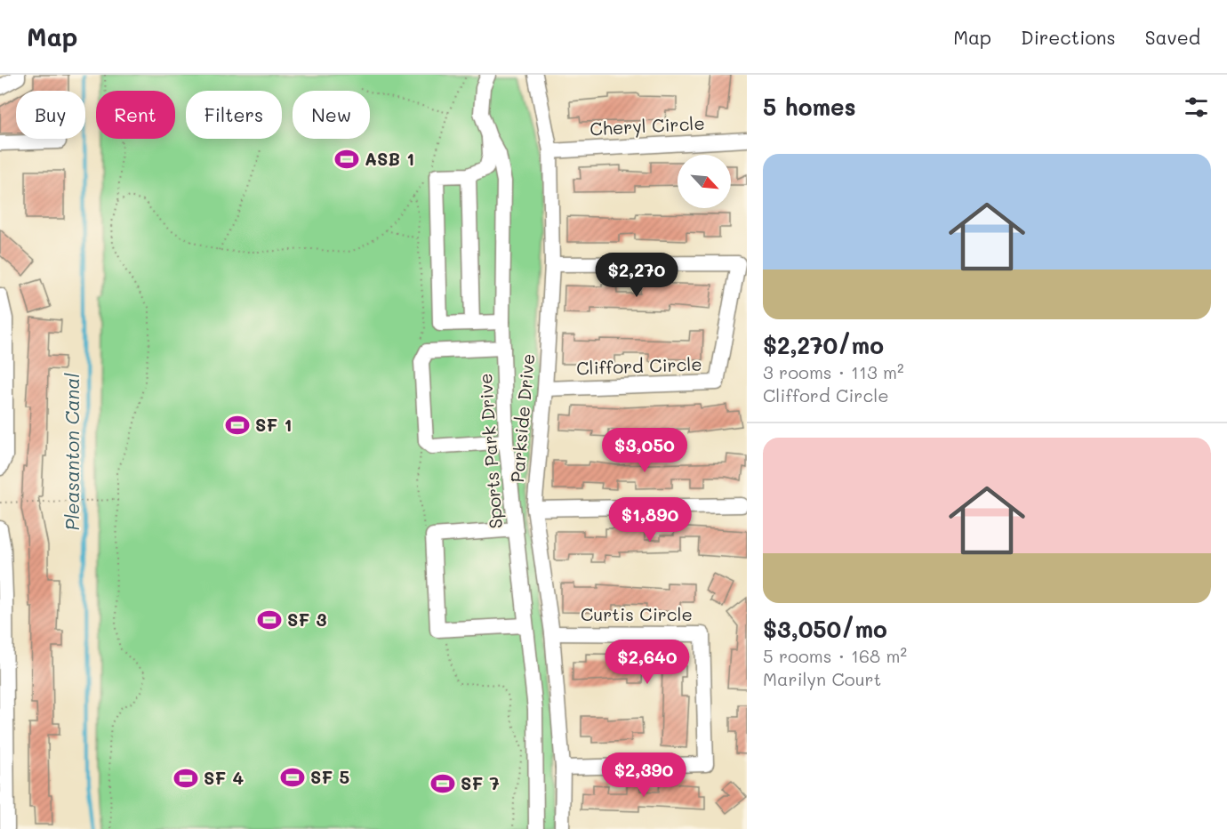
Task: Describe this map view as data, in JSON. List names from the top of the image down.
{
  "streets": {
    "street": [
      "Cheryl Circle",
      "Clifford Circle",
      "Parkside Drive",
      "Sports Park Drive",
      "Curtis Circle"
    ]
  },
  "crossings": [
    ["Cheryl Circle", "Parkside Drive"],
    ["Clifford Circle", "Parkside Drive"],
    ["Parkside Drive", "Curtis Circle"]
  ],
  "water": ["Pleasanton Canal"],
  "places": {
    "sports": [
      "ASB 1",
      "SF 1",
      "SF 3",
      "SF 5",
      "SF 4",
      "SF 7"
    ]
  },
  "north": "bottom right",
  "page": {
    "header": "Map",
    "nav": ["Map", "Directions", "Saved"],
    "heading": "5 homes",
    "chip": [
      "Buy",
      "Rent",
      "Filters",
      "New"
    ],
    "list": [
      {
        "name": "$2,270/mo",
        "note": "3 rooms · 113 m² · Clifford Circle"
      },
      {
        "name": "$3,050/mo",
        "note": "5 rooms · 168 m² · Marilyn Court"
      }
    ],
    "price": [
      "$2,270",
      "$3,050",
      "$1,890",
      "$2,640",
      "$2,390"
    ]
  }
}
